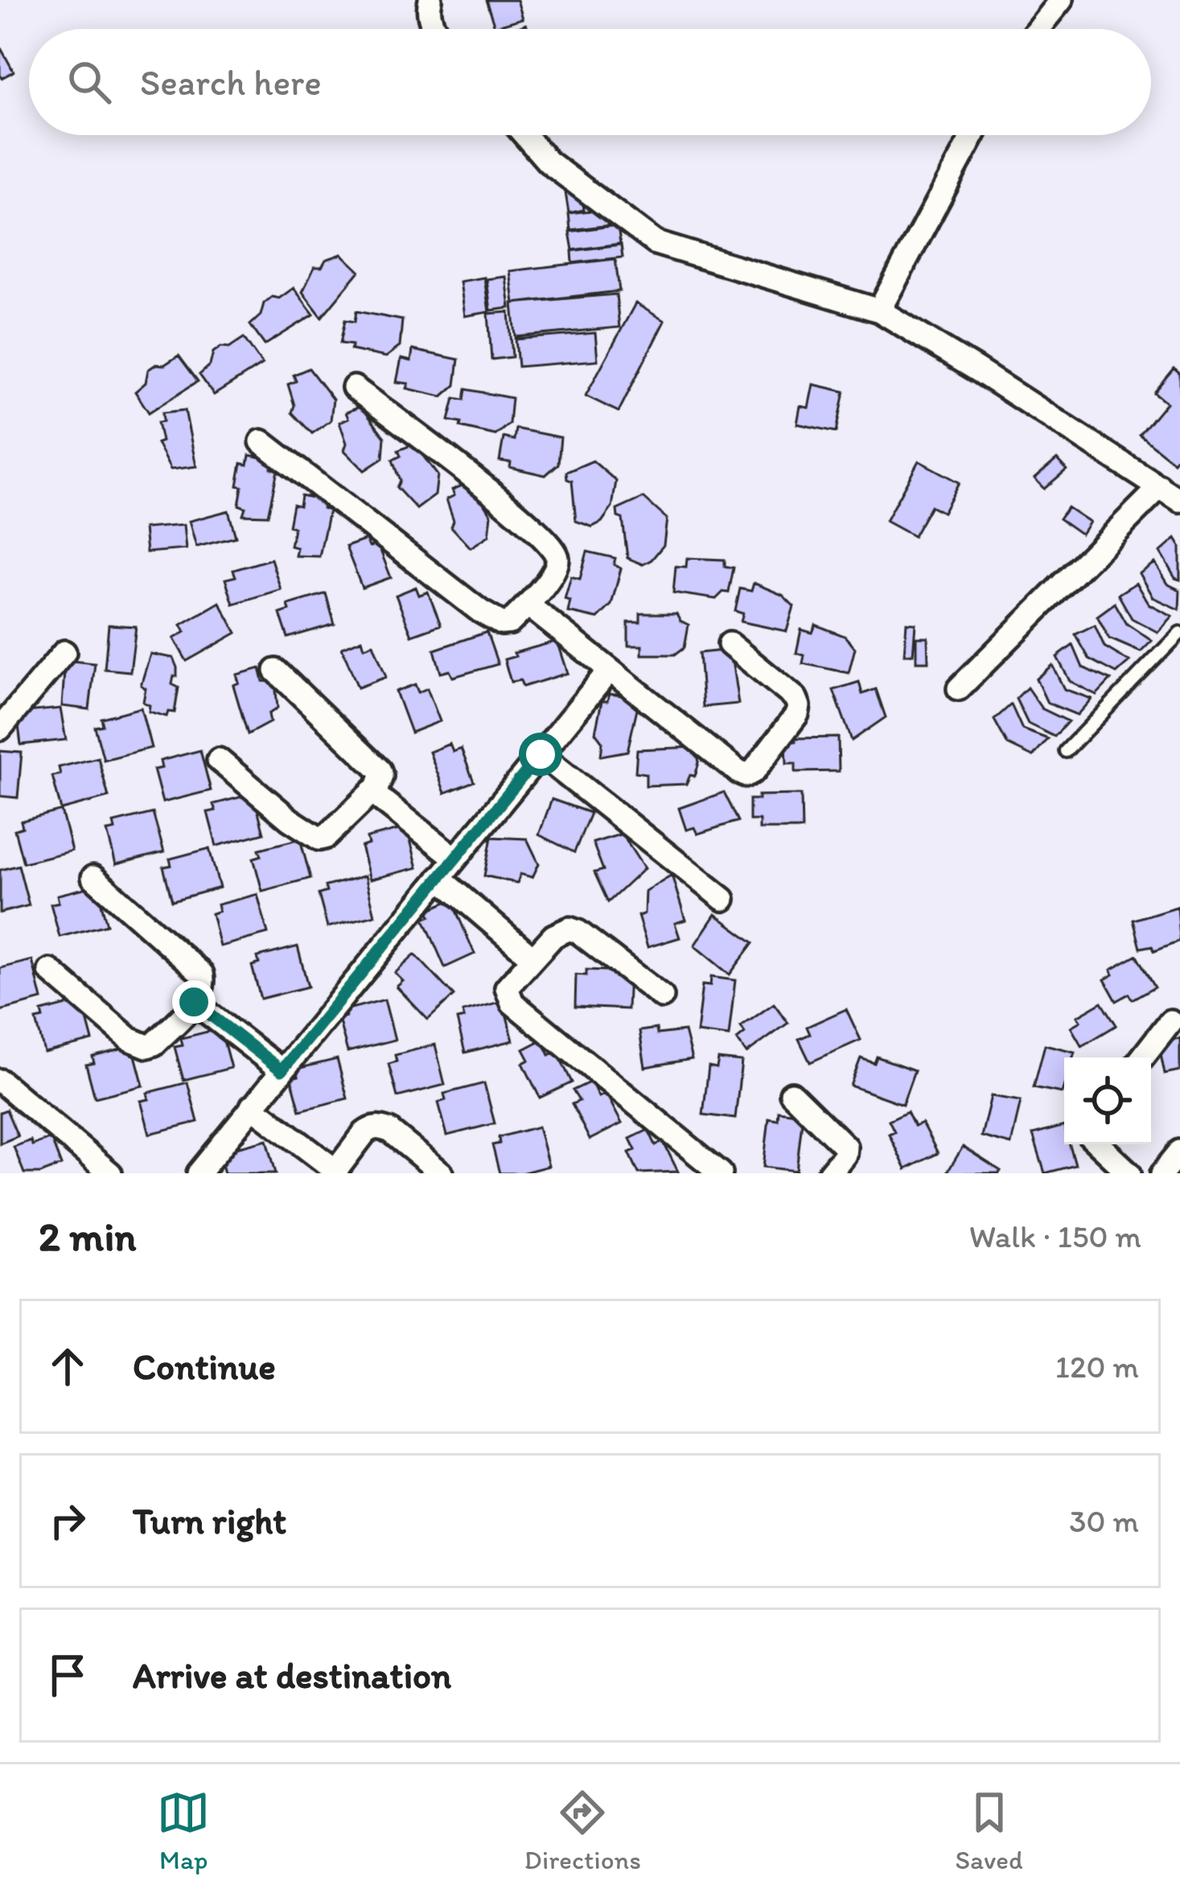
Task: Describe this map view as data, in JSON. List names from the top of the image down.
{
  "page": {
    "search": "Search here",
    "heading": ["2 min", "Walk · 150 m"],
    "list": [
      ["Continue", "120 m"],
      ["Turn right", "30 m"],
      "Arrive at destination"
    ],
    "nav": ["Map", "Directions", "Saved"]
  }
}
